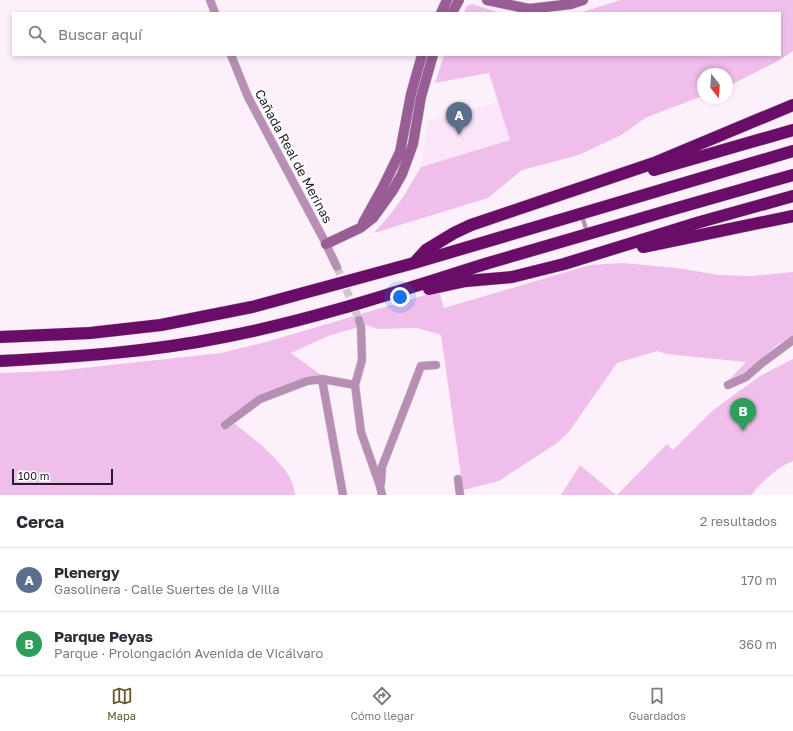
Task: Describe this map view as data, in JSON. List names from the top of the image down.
{
  "streets": {
    "street": ["Cañada Real de Merinas"]
  },
  "scale_bar": "100 m",
  "north": "bottom",
  "page": {
    "search": "Buscar aquí",
    "pins": ["A", "B"],
    "scale": "100 m",
    "heading": ["Cerca", "2 resultados"],
    "list": [
      {
        "mark": "A",
        "name": "Plenergy",
        "note": "Gasolinera · Calle Suertes de la Villa",
        "value": "170 m"
      },
      {
        "mark": "B",
        "name": "Parque Peyas",
        "note": "Parque · Prolongación Avenida de Vicálvaro",
        "value": "360 m"
      }
    ],
    "nav": ["Mapa", "Cómo llegar", "Guardados"]
  }
}
